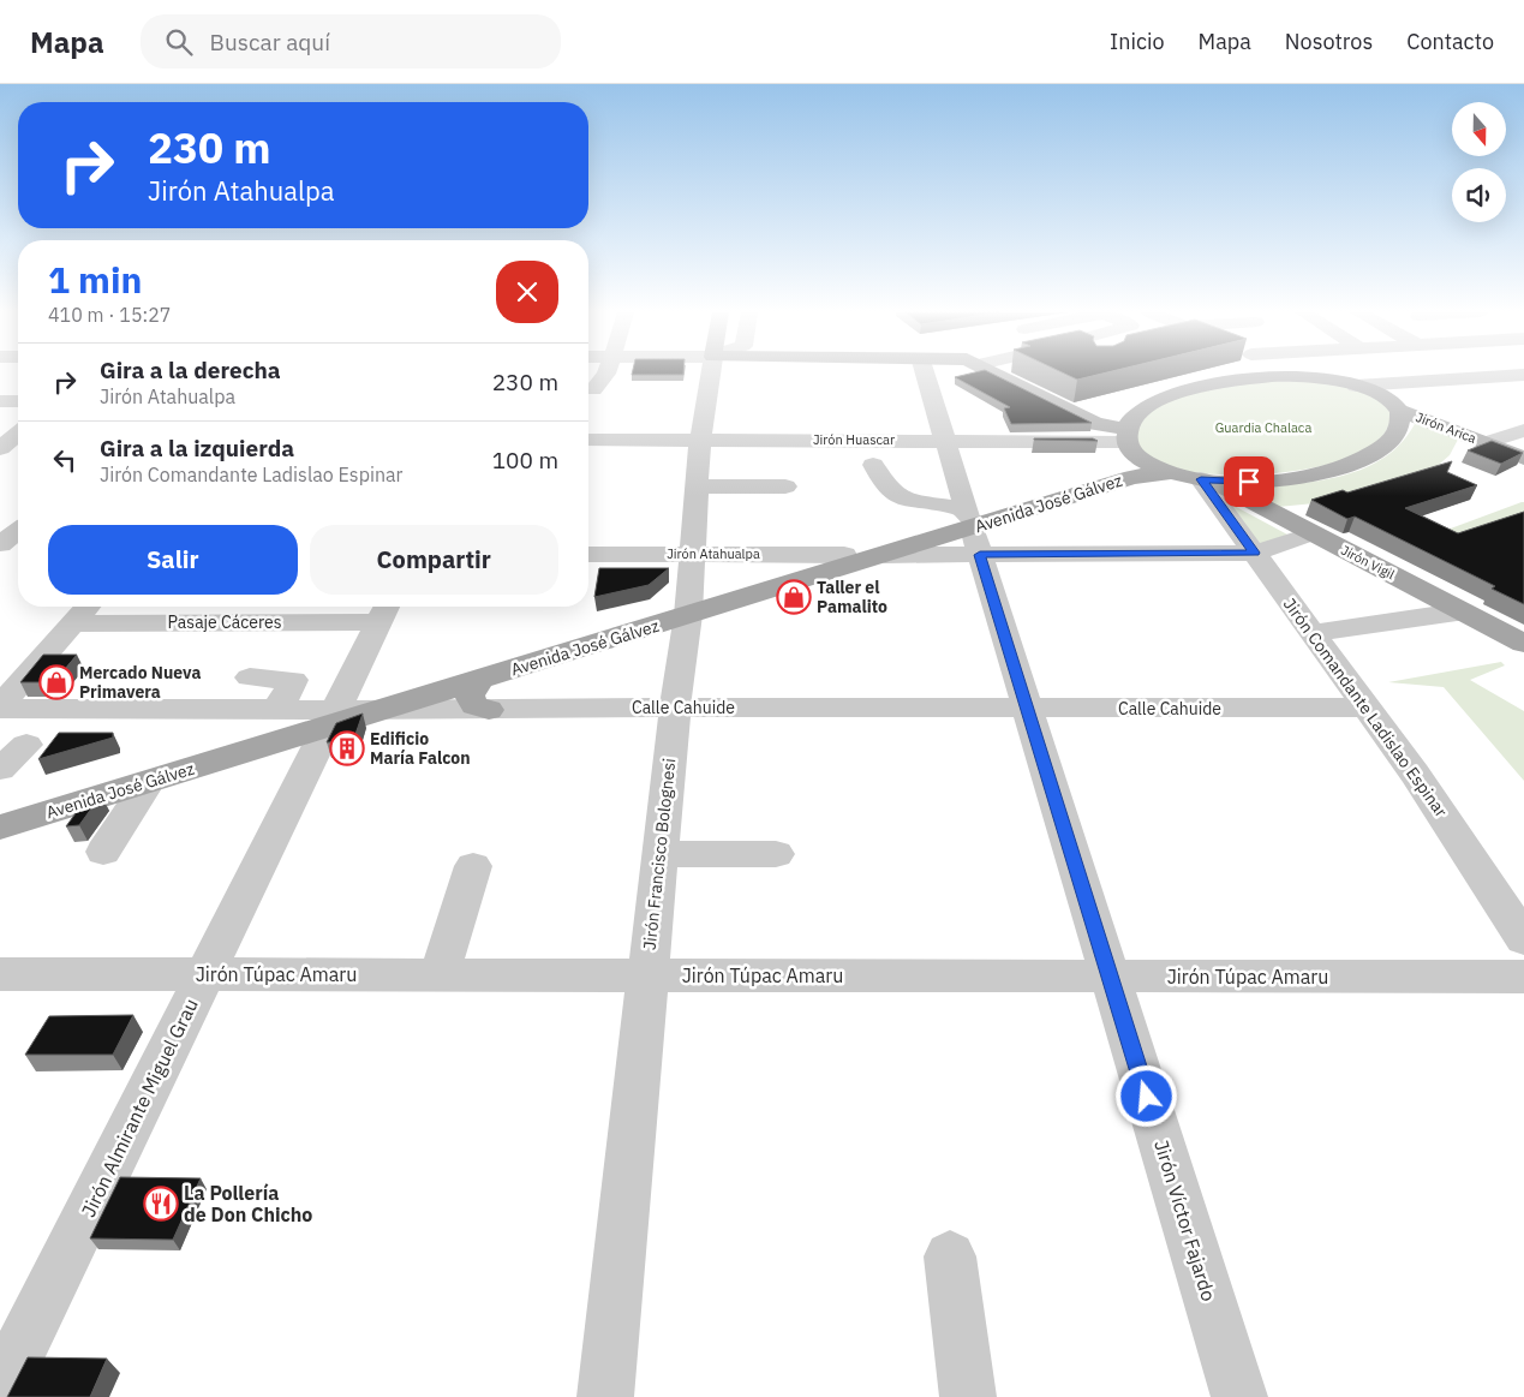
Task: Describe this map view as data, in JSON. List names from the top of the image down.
{
  "streets": {
    "main road": ["Jirón Arica", "Avenida José Gálvez", "Jirón Vigil"],
    "street": [
      "Jirón Huascar",
      "Jirón Atahualpa",
      "Pasaje Cáceres",
      "Calle Cahuide",
      "Jirón Comandante Ladislao Espinar",
      "Jirón Francisco Bolognesi",
      "Jirón Túpac Amaru",
      "Jirón Almirante Miguel Grau",
      "Jirón Víctor Fajardo"
    ]
  },
  "crossings": [
    ["Jirón Arica", "Avenida José Gálvez"],
    ["Jirón Huascar", "Avenida José Gálvez"],
    ["Jirón Huascar", "Jirón Francisco Bolognesi"],
    ["Jirón Huascar", "Jirón Víctor Fajardo"],
    ["Avenida José Gálvez", "Jirón Atahualpa"],
    ["Avenida José Gálvez", "Calle Cahuide"],
    ["Avenida José Gálvez", "Jirón Francisco Bolognesi"],
    ["Avenida José Gálvez", "Jirón Almirante Miguel Grau"],
    ["Avenida José Gálvez", "Jirón Víctor Fajardo"],
    ["Jirón Atahualpa", "Jirón Francisco Bolognesi"],
    ["Jirón Vigil", "Jirón Comandante Ladislao Espinar"],
    ["Pasaje Cáceres", "Jirón Almirante Miguel Grau"],
    ["Calle Cahuide", "Jirón Comandante Ladislao Espinar"],
    ["Calle Cahuide", "Jirón Francisco Bolognesi"],
    ["Calle Cahuide", "Jirón Víctor Fajardo"],
    ["Jirón Francisco Bolognesi", "Jirón Túpac Amaru"],
    ["Jirón Túpac Amaru", "Jirón Almirante Miguel Grau"],
    ["Jirón Túpac Amaru", "Jirón Víctor Fajardo"]
  ],
  "parks": ["Guardia Chalaca"],
  "places": {
    "shop": ["Taller el Pamalito", "Mercado Nueva Primavera"],
    "building": ["Edificio María Falcon"],
    "restaurant": ["La Pollería de Don Chicho"]
  },
  "north": "bottom",
  "page": {
    "header": "Mapa",
    "search": "Buscar aquí",
    "nav": [
      "Inicio",
      "Mapa",
      "Nosotros",
      "Contacto"
    ],
    "turn": ["230 m", "Jirón Atahualpa"],
    "heading": ["1 min", "410 m · 15:27"],
    "list": [
      {
        "name": "Gira a la derecha",
        "note": "Jirón Atahualpa",
        "value": "230 m"
      },
      {
        "name": "Gira a la izquierda",
        "note": "Jirón Comandante Ladislao Espinar",
        "value": "100 m"
      }
    ],
    "buttons": ["Salir", "Compartir"]
  }
}
